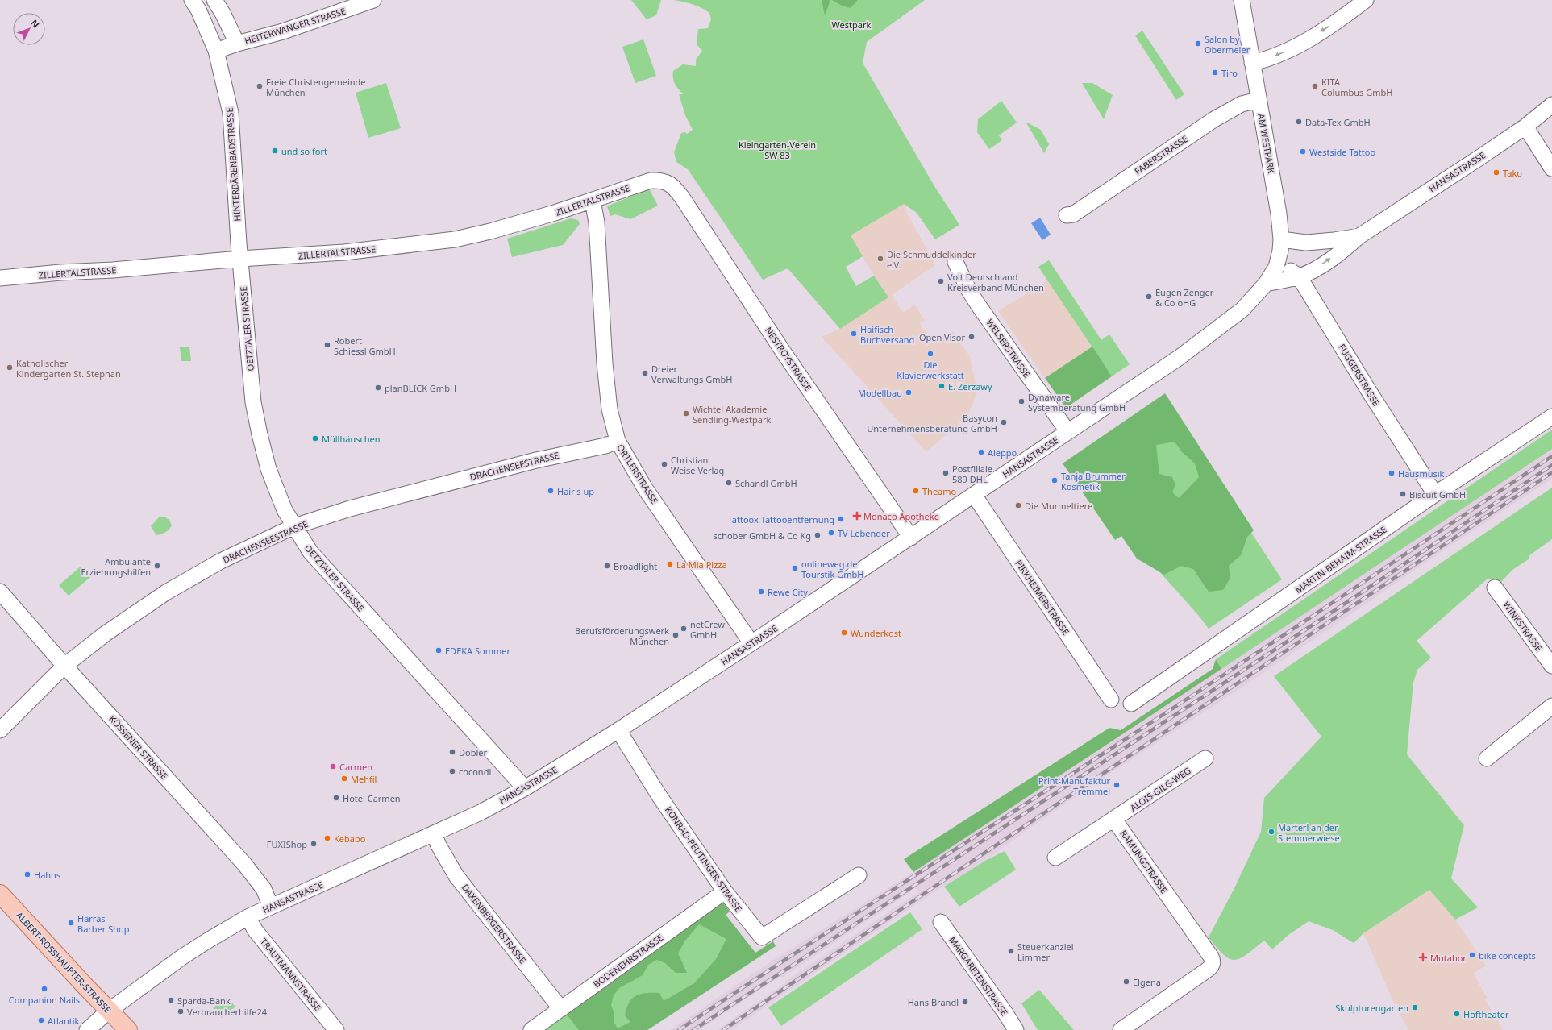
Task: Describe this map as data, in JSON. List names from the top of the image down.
{
  "streets": {
    "main road": ["ALBERT-ROSSHAUPTER-STRASSE"],
    "street": [
      "HEITERWANGER STRASSE",
      "AM WESTPARK",
      "FABERSTRASSE",
      "HINTERBÄRENBADSTRASSE",
      "HANSASTRASSE",
      "ZILLERTALSTRASSE",
      "OETZTALER STRASSE",
      "WELSERSTRASSE",
      "NESTROYSTRASSE",
      "FUGGERSTRASSE",
      "DRACHENSEESTRASSE",
      "ORTLERSTRASSE",
      "MARTIN-BEHAIM-STRASSE",
      "PIRKHEIMERSTRASSE",
      "WINKSTRASSE",
      "KÖSSENER STRASSE",
      "ALOIS-GILG-WEG",
      "KONRAD-PEUTINGER-STRASSE",
      "RAMUNGSTRASSE",
      "DAXENBERGERSTRASSE",
      "BODENEHRSTRASSE",
      "TRAUTMANNSTRASSE",
      "MARGARETENSTRASSE"
    ]
  },
  "crossings": [
    ["HEITERWANGER STRASSE", "HINTERBÄRENBADSTRASSE"],
    ["AM WESTPARK", "FABERSTRASSE"],
    ["AM WESTPARK", "HANSASTRASSE"],
    ["AM WESTPARK", "FUGGERSTRASSE"],
    ["HINTERBÄRENBADSTRASSE", "ZILLERTALSTRASSE"],
    ["HINTERBÄRENBADSTRASSE", "OETZTALER STRASSE"],
    ["HANSASTRASSE", "OETZTALER STRASSE"],
    ["HANSASTRASSE", "WELSERSTRASSE"],
    ["HANSASTRASSE", "NESTROYSTRASSE"],
    ["HANSASTRASSE", "FUGGERSTRASSE"],
    ["HANSASTRASSE", "ORTLERSTRASSE"],
    ["HANSASTRASSE", "PIRKHEIMERSTRASSE"],
    ["HANSASTRASSE", "KÖSSENER STRASSE"],
    ["HANSASTRASSE", "KONRAD-PEUTINGER-STRASSE"],
    ["HANSASTRASSE", "DAXENBERGERSTRASSE"],
    ["HANSASTRASSE", "ALBERT-ROSSHAUPTER-STRASSE"],
    ["HANSASTRASSE", "TRAUTMANNSTRASSE"],
    ["ZILLERTALSTRASSE", "OETZTALER STRASSE"],
    ["ZILLERTALSTRASSE", "NESTROYSTRASSE"],
    ["ZILLERTALSTRASSE", "ORTLERSTRASSE"],
    ["OETZTALER STRASSE", "DRACHENSEESTRASSE"],
    ["FUGGERSTRASSE", "MARTIN-BEHAIM-STRASSE"],
    ["DRACHENSEESTRASSE", "ORTLERSTRASSE"],
    ["DRACHENSEESTRASSE", "KÖSSENER STRASSE"],
    ["ALOIS-GILG-WEG", "RAMUNGSTRASSE"],
    ["KONRAD-PEUTINGER-STRASSE", "BODENEHRSTRASSE"],
    ["DAXENBERGERSTRASSE", "BODENEHRSTRASSE"]
  ],
  "parks": ["Westpark", "Kleingarten-Verein SW 83"],
  "places": {
    "other": [
      "Salon by Obermeier",
      "Tiro",
      "Freie Christengemeinde München",
      "KITA Columbus GmbH",
      "Data-Tex GmbH",
      "und so fort",
      "Westside Tattoo",
      "Tako",
      "Die Schmuddelkinder e.V.",
      "Volt Deutschland Kreisverband München",
      "Eugen Zenger & Co oHG",
      "Haifisch Buchversand",
      "Open Visor",
      "Robert Schiessl GmbH",
      "Die Klavierwerkstatt",
      "Katholischer Kindergarten St. Stephan",
      "Dreier Verwaltungs GmbH",
      "E. Zerzawy",
      "planBLICK GmbH",
      "Modellbau",
      "Dynaware Systemberatung GmbH",
      "Wichtel Akademie Sendling-Westpark",
      "Basycon Unternehmensberatung GmbH",
      "Müllhäuschen",
      "Aleppo",
      "Christian Weise Verlag",
      "Postfiliale 589 DHL",
      "Hausmusik",
      "Tanja Brummer Kosmetik",
      "Schandl GmbH",
      "Hair's up",
      "Theamo",
      "Biscuit GmbH",
      "Die Murmeltiere",
      "Tattoox Tattooentfernung",
      "TV Lebender",
      "schober GmbH & Co Kg",
      "La Mia Pizza",
      "Ambulante Erziehungshilfen",
      "Broadlight",
      "onlineweg.de Tourstik GmbH",
      "Rewe City",
      "netCrew GmbH",
      "Wunderkost",
      "Berufsförderungswerk München",
      "EDEKA Sommer",
      "Dobler",
      "Carmen",
      "cocondi",
      "Mehfil",
      "Print-Manufaktur Tremmel",
      "Hotel Carmen",
      "Marterl an der Stemmerwiese",
      "Kebabo",
      "FUXIShop",
      "Hahns",
      "Harras Barber Shop",
      "Steuerkanzlei Limmer",
      "bike concepts",
      "Elgena",
      "Companion Nails",
      "Sparda-Bank",
      "Hans Brandl",
      "Skulpturengarten",
      "Verbraucherhilfe24",
      "Hoftheater",
      "Atlantik"
    ],
    "health": ["Monaco Apotheke", "Mutabor"]
  },
  "north": "top right"
}
